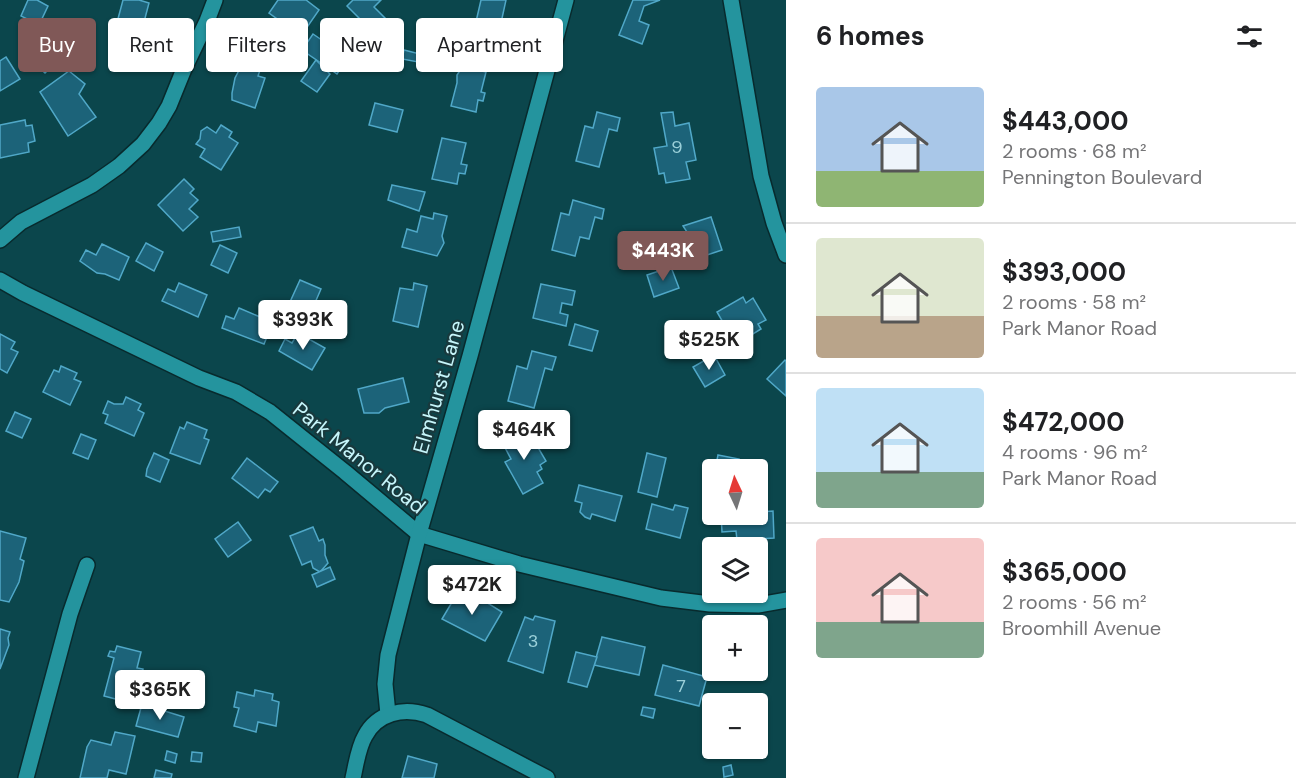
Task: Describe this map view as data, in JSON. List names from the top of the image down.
{
  "streets": {
    "street": ["Elmhurst Lane", "Park Manor Road"]
  },
  "crossings": [
    ["Elmhurst Lane", "Park Manor Road"]
  ],
  "house_numbers": ["9", "3", "7"],
  "north": "top",
  "page": {
    "heading": "6 homes",
    "chip": [
      "Buy",
      "Rent",
      "Filters",
      "New",
      "Apartment"
    ],
    "list": [
      {
        "name": "$443,000",
        "note": "2 rooms · 68 m² · Pennington Boulevard"
      },
      {
        "name": "$393,000",
        "note": "2 rooms · 58 m² · Park Manor Road"
      },
      {
        "name": "$472,000",
        "note": "4 rooms · 96 m² · Park Manor Road"
      },
      {
        "name": "$365,000",
        "note": "2 rooms · 56 m² · Broomhill Avenue"
      }
    ],
    "price": [
      "$443K",
      "$393K",
      "$525K",
      "$464K",
      "$472K",
      "$365K"
    ],
    "map_buttons": ["+", "−"]
  }
}
